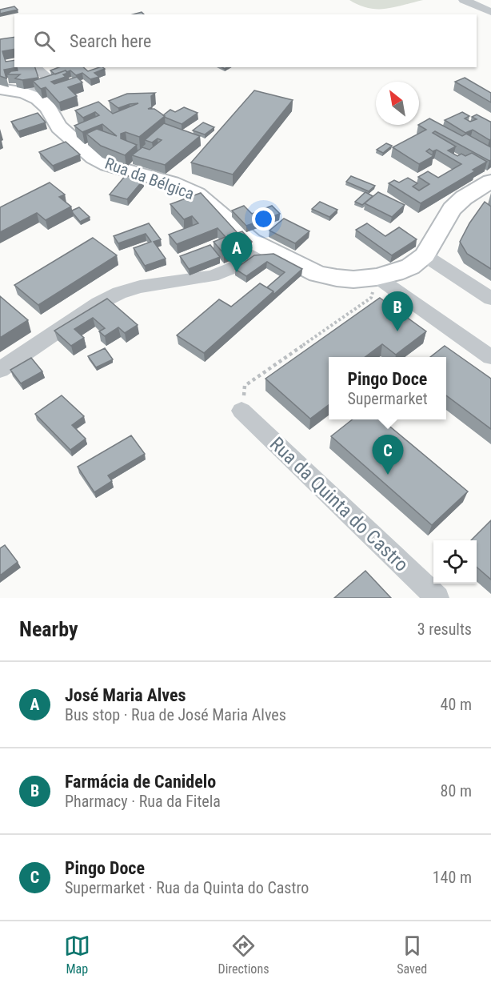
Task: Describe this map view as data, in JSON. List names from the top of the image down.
{
  "streets": {
    "main road": ["Rua da Bélgica"],
    "street": ["Rua da Quinta do Castro"]
  },
  "north": "top left",
  "page": {
    "search": "Search here",
    "pins": ["A", "B", "C"],
    "popup": ["Pingo Doce", "Supermarket"],
    "heading": ["Nearby", "3 results"],
    "list": [
      {
        "mark": "A",
        "name": "José Maria Alves",
        "note": "Bus stop · Rua de José Maria Alves",
        "value": "40 m"
      },
      {
        "mark": "B",
        "name": "Farmácia de Canidelo",
        "note": "Pharmacy · Rua da Fitela",
        "value": "80 m"
      },
      {
        "mark": "C",
        "name": "Pingo Doce",
        "note": "Supermarket · Rua da Quinta do Castro",
        "value": "140 m"
      }
    ],
    "nav": ["Map", "Directions", "Saved"]
  }
}
